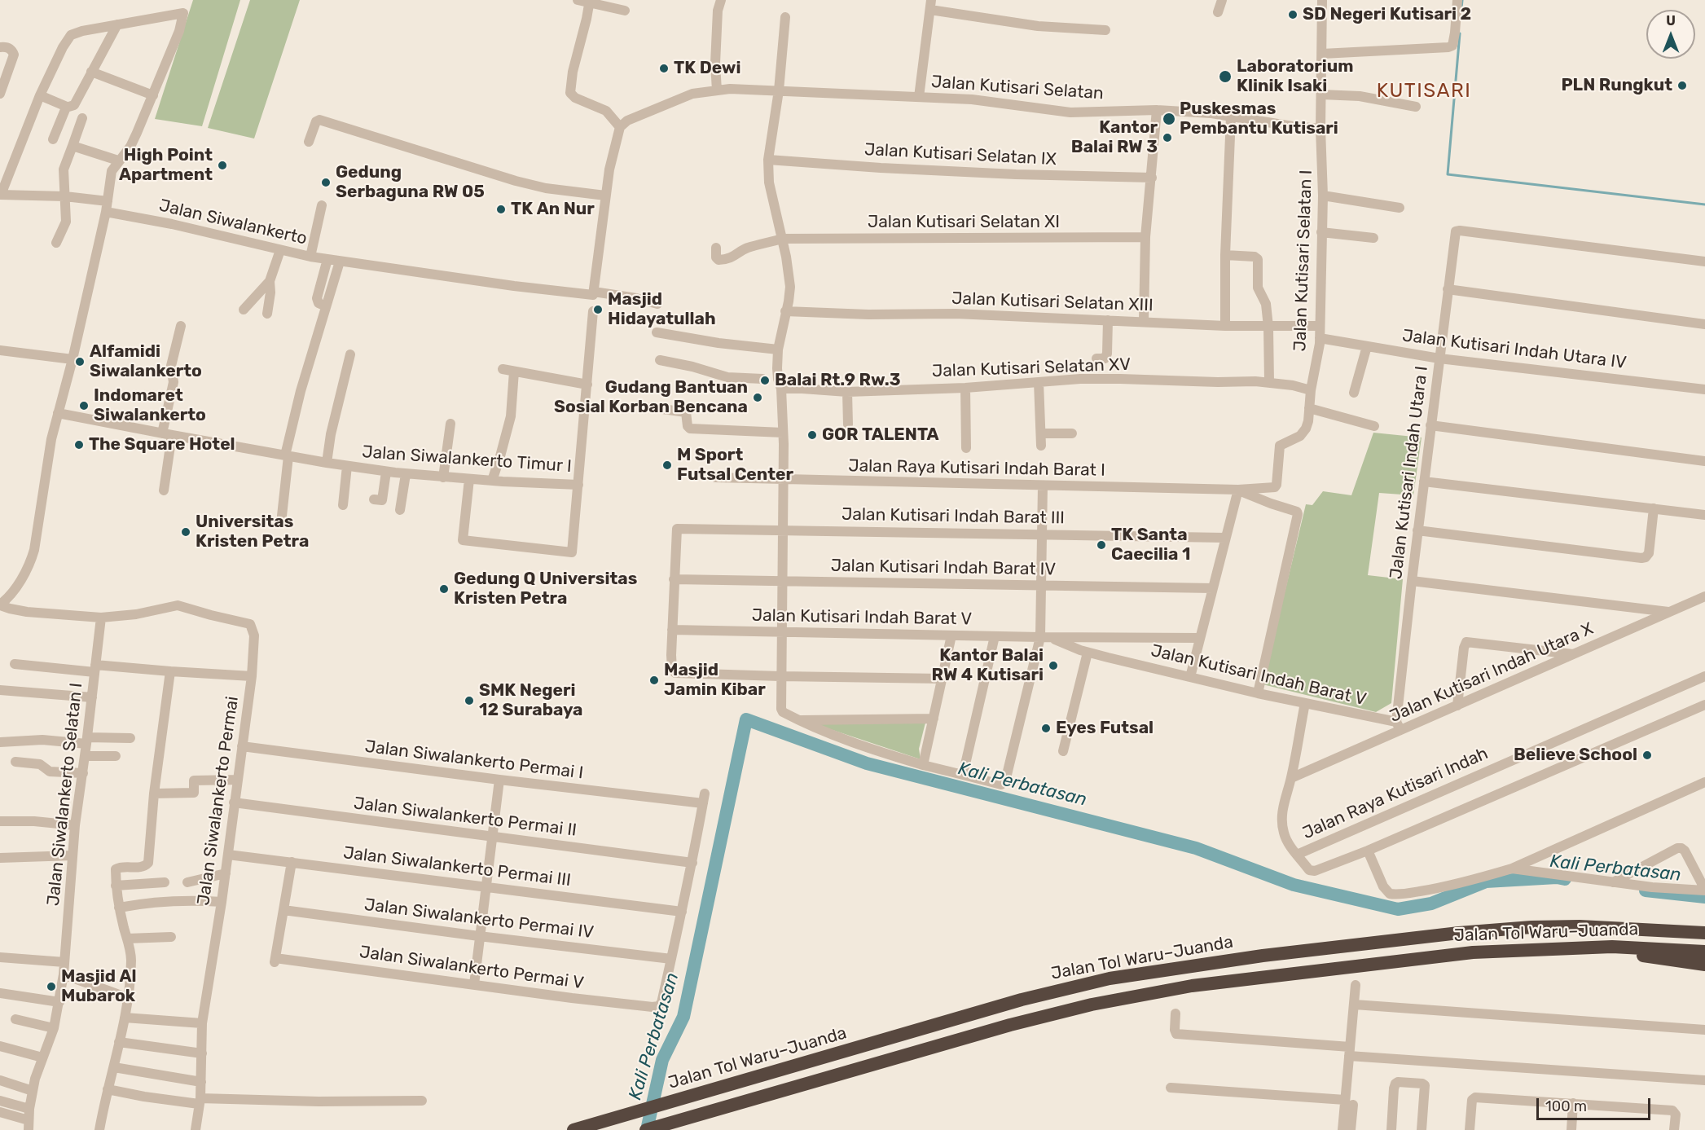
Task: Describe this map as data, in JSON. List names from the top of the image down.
{
  "streets": {
    "highway": ["Jalan Tol Waru–Juanda"],
    "street": [
      "Jalan Kutisari Selatan",
      "Jalan Kutisari Selatan IX",
      "Jalan Siwalankerto",
      "Jalan Kutisari Selatan XI",
      "Jalan Kutisari Selatan I",
      "Jalan Kutisari Selatan XIII",
      "Jalan Kutisari Indah Utara IV",
      "Jalan Kutisari Selatan XV",
      "Jalan Siwalankerto Timur I",
      "Jalan Raya Kutisari Indah Barat I",
      "Jalan Kutisari Indah Utara I",
      "Jalan Kutisari Indah Barat III",
      "Jalan Kutisari Indah Barat IV",
      "Jalan Kutisari Indah Barat V",
      "Jalan Kutisari Indah Utara X",
      "Jalan Siwalankerto Permai I",
      "Jalan Raya Kutisari Indah",
      "Jalan Siwalankerto Selatan I",
      "Jalan Siwalankerto Permai",
      "Jalan Siwalankerto Permai II",
      "Jalan Siwalankerto Permai III",
      "Jalan Siwalankerto Permai IV",
      "Jalan Siwalankerto Permai V"
    ]
  },
  "crossings": [
    ["Jalan Kutisari Selatan", "Jalan Kutisari Selatan I"],
    ["Jalan Siwalankerto", "Jalan Siwalankerto Timur I"],
    ["Jalan Kutisari Selatan I", "Jalan Kutisari Selatan XIII"],
    ["Jalan Kutisari Selatan I", "Jalan Kutisari Indah Utara IV"],
    ["Jalan Kutisari Selatan I", "Jalan Kutisari Selatan XV"],
    ["Jalan Kutisari Selatan I", "Jalan Raya Kutisari Indah Barat I"],
    ["Jalan Kutisari Indah Utara IV", "Jalan Kutisari Indah Utara I"],
    ["Jalan Kutisari Indah Utara I", "Jalan Kutisari Indah Barat V"],
    ["Jalan Kutisari Indah Utara I", "Jalan Kutisari Indah Utara X"],
    ["Jalan Kutisari Indah Barat III", "Jalan Kutisari Indah Barat IV"],
    ["Jalan Kutisari Indah Barat V", "Jalan Kutisari Indah Utara X"],
    ["Jalan Siwalankerto Permai I", "Jalan Siwalankerto Permai"],
    ["Jalan Siwalankerto Permai I", "Jalan Siwalankerto Permai II"],
    ["Jalan Siwalankerto Selatan I", "Jalan Siwalankerto Permai"],
    ["Jalan Siwalankerto Permai", "Jalan Siwalankerto Permai II"],
    ["Jalan Siwalankerto Permai", "Jalan Siwalankerto Permai III"],
    ["Jalan Siwalankerto Permai IV", "Jalan Siwalankerto Permai V"]
  ],
  "districts": ["KUTISARI"],
  "water": ["Kali Perbatasan"],
  "places": [
    "SD Negeri Kutisari 2",
    "TK Dewi",
    "Laboratorium Klinik Isaki",
    "PLN Rungkut",
    "Puskesmas Pembantu Kutisari",
    "Kantor Balai RW 3",
    "High Point Apartment",
    "Gedung Serbaguna RW 05",
    "TK An Nur",
    "Masjid Hidayatullah",
    "Alfamidi Siwalankerto",
    "Balai Rt.9 Rw.3",
    "Gudang Bantuan Sosial Korban Bencana",
    "Indomaret Siwalankerto",
    "GOR TALENTA",
    "The Square Hotel",
    "M Sport Futsal Center",
    "Universitas Kristen Petra",
    "TK Santa Caecilia 1",
    "Gedung Q Universitas Kristen Petra",
    "Kantor Balai RW 4 Kutisari",
    "Masjid Jamin Kibar",
    "SMK Negeri 12 Surabaya",
    "Eyes Futsal",
    "Believe School",
    "Masjid Al Mubarok"
  ],
  "scale_bar": "100 m",
  "north": "top"
}
